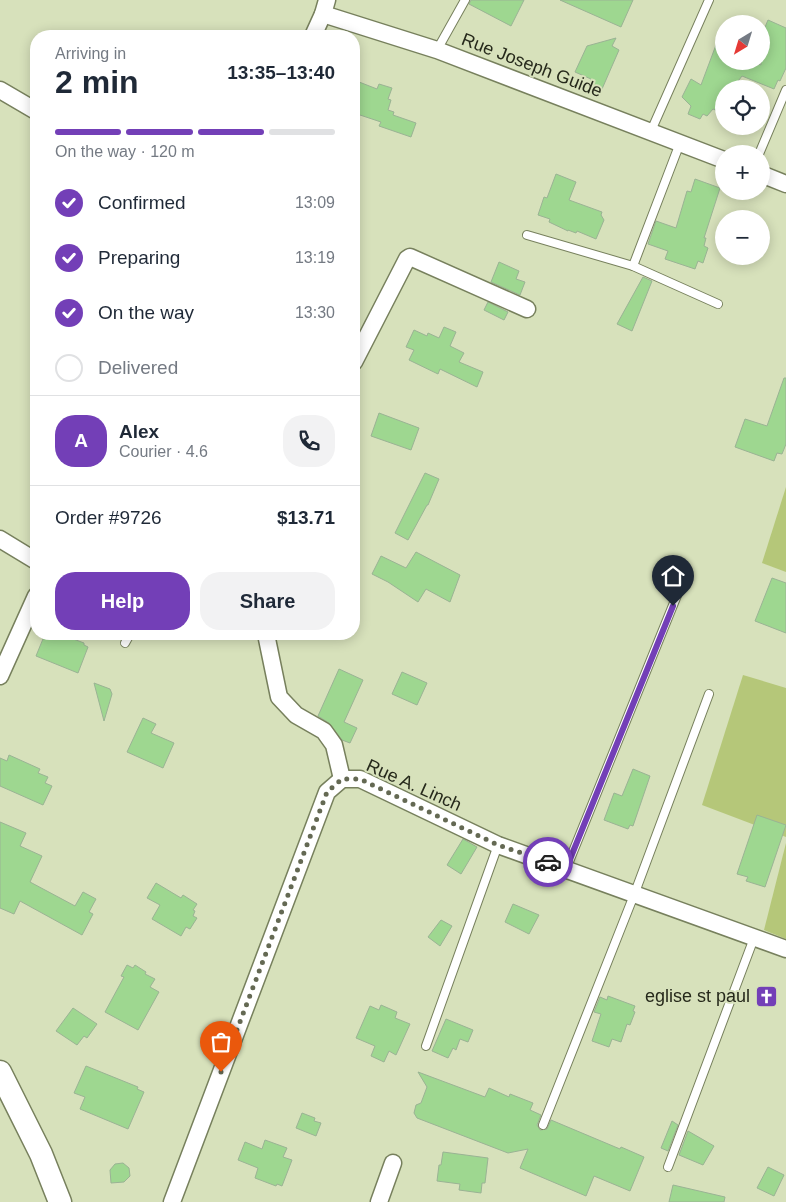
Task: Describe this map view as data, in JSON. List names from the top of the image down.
{
  "streets": {
    "street": ["Rue Joseph Guide", "Rue A. Linch"]
  },
  "places": {
    "church": ["eglise st paul"]
  },
  "north": "bottom left",
  "page": {
    "map_buttons": ["+", "−"],
    "heading": ["2 min", "Arriving in", "13:35–13:40"],
    "panel": [
      "Alex",
      "Courier · 4.6",
      "Order #9726",
      "$13.71"
    ],
    "bar": "On the way · 120 m",
    "list": [
      ["Confirmed", "13:09"],
      ["Preparing", "13:19"],
      ["On the way", "13:30"],
      "Delivered"
    ],
    "round": "A",
    "buttons": ["Help", "Share"]
  }
}
